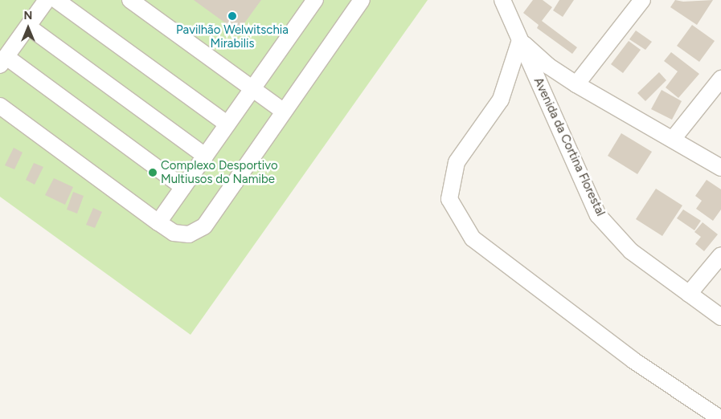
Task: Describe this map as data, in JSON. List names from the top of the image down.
{
  "streets": {
    "street": ["Avenida da Cortina Florestal"]
  },
  "places": ["Pavilhão Welwitschia Mirabilis", "Complexo Desportivo Multiusos do Namibe"],
  "north": "top"
}
